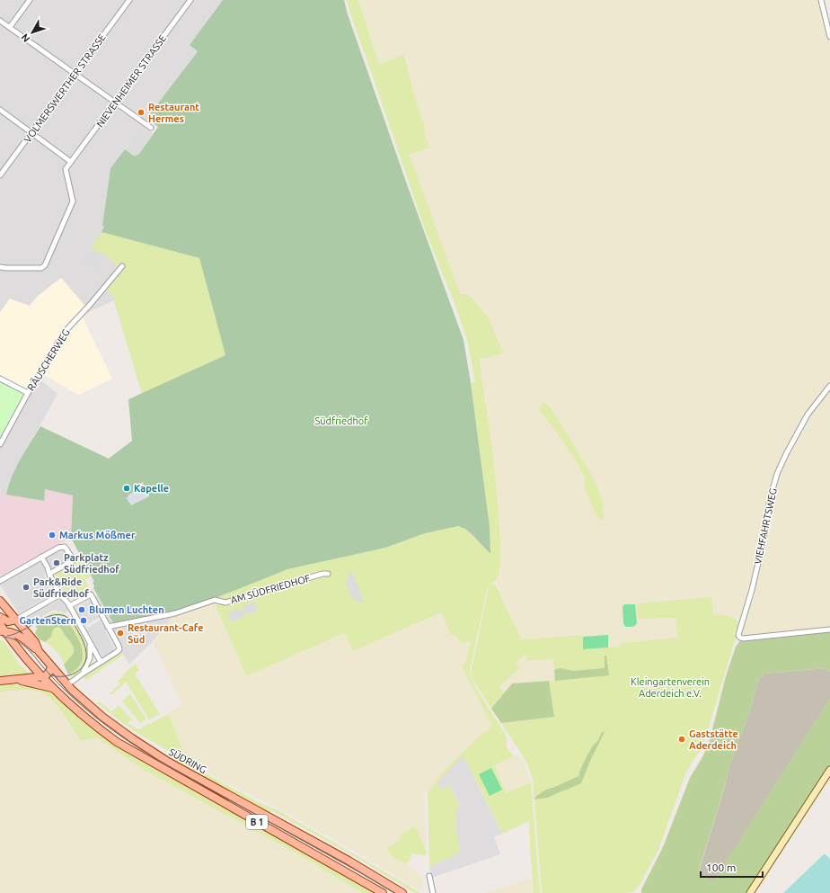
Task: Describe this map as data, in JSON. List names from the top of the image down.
{
  "streets": {
    "main road": ["SÜDRING", "B 1"],
    "street": [
      "NIEVENHEIMER STRASSE",
      "VOLMERSWERTHER STRASSE",
      "RÄUSCHERWEG",
      "VIEHFAHRTSWEG",
      "AM SÜDFRIEDHOF"
    ]
  },
  "crossings": [
    ["SÜDRING", "B 1"]
  ],
  "parks": ["Südfriedhof", "Kleingartenverein Aderdeich e.V."],
  "places": [
    "Restaurant Hermes",
    "Kapelle",
    "Markus Mößmer",
    "Parkplatz Südfriedhof",
    "Park&Ride Südfriedhof",
    "Blumen Luchten",
    "GartenStern",
    "Restaurant-Cafe Süd",
    "Gaststätte Aderdeich"
  ],
  "scale_bar": "100 m",
  "north": "bottom left"
}
